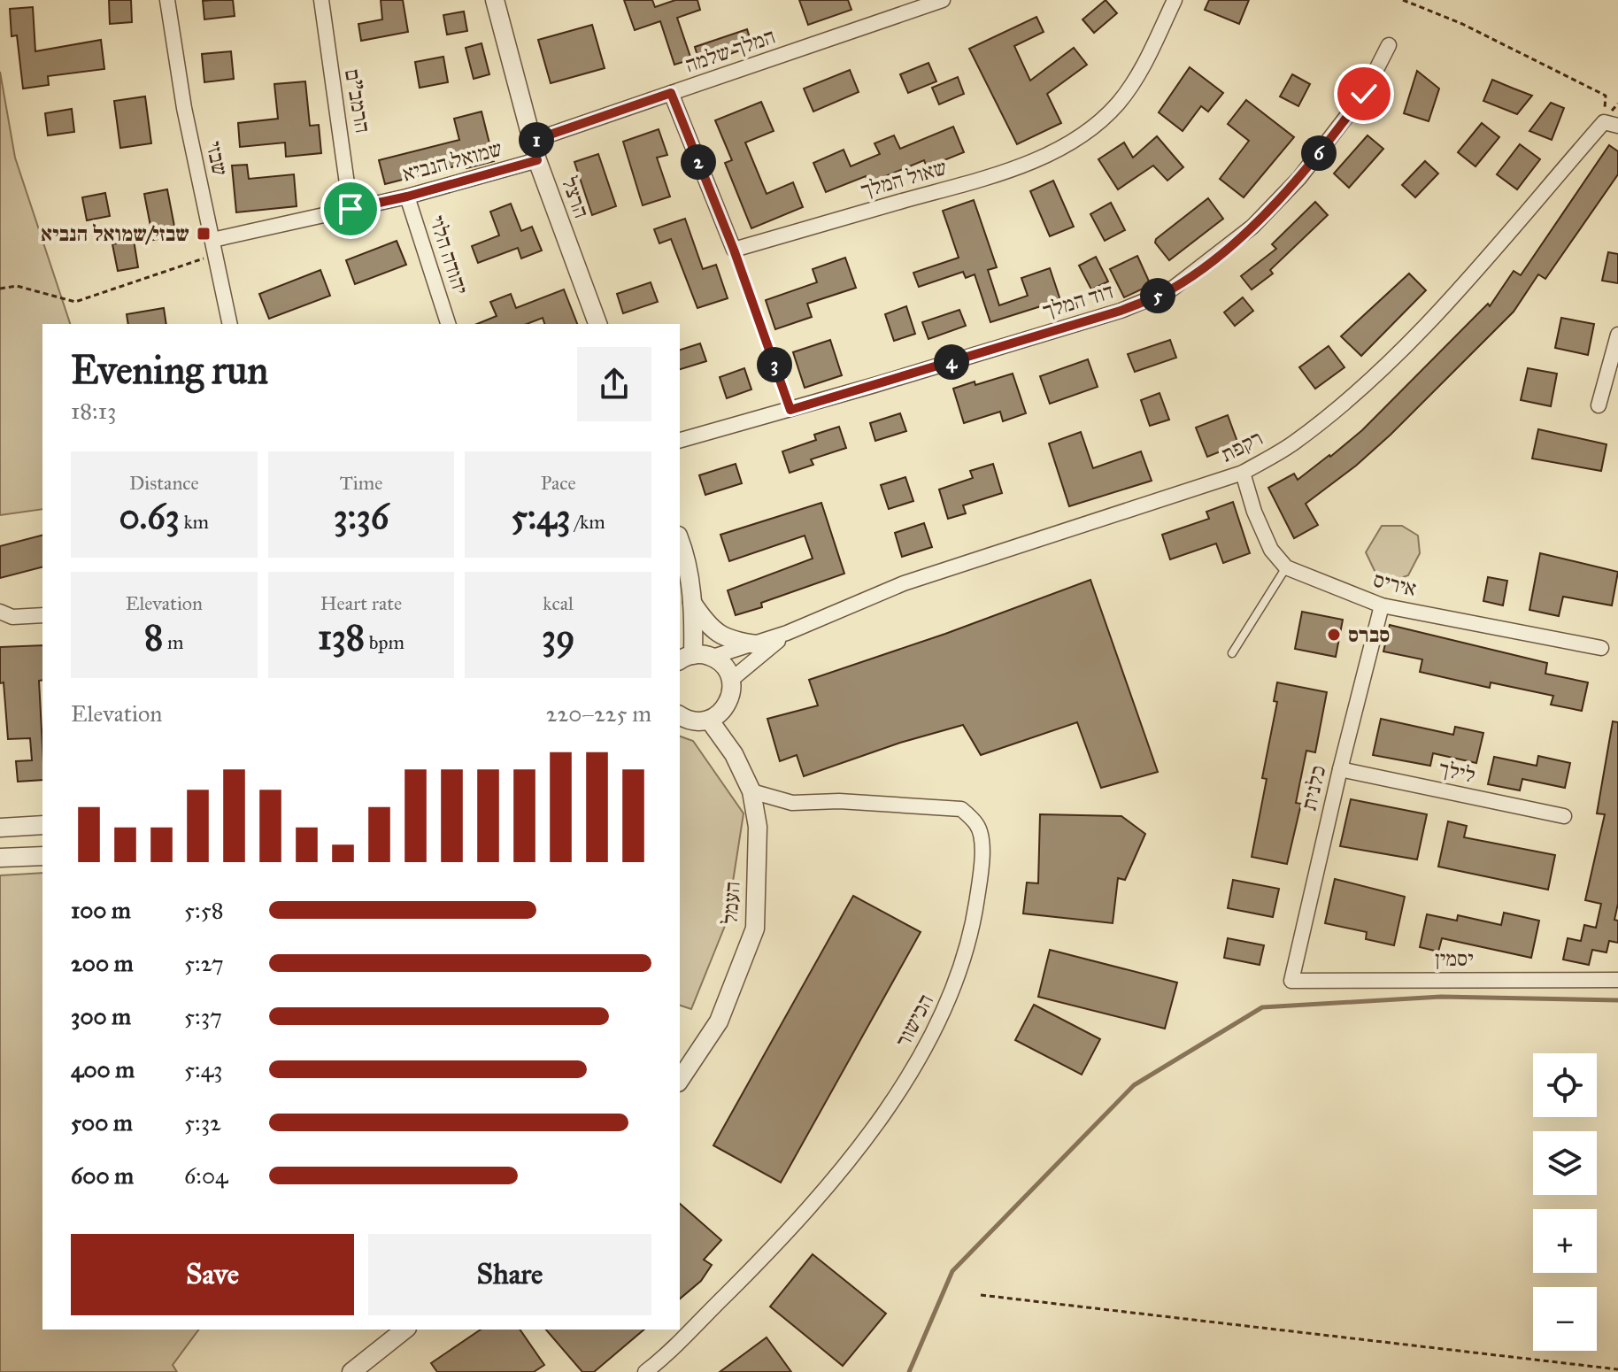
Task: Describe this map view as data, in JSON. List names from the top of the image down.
{
  "streets": {
    "street": [
      "המלך שלמה",
      "הרמב\"ם",
      "שבזי",
      "שמואל הנביא",
      "שאול המלך",
      "הרצל",
      "יהודה הלוי",
      "דוד המלך",
      "רקפת",
      "איריס",
      "לילך",
      "כלנית",
      "העמל",
      "יסמין",
      "הכישור"
    ]
  },
  "crossings": [
    ["המלך שלמה", "הרצל"],
    ["הרמב\"ם", "שמואל הנביא"],
    ["שבזי", "שמואל הנביא"],
    ["שמואל הנביא", "הרצל"],
    ["שמואל הנביא", "יהודה הלוי"],
    ["איריס", "כלנית"],
    ["לילך", "כלנית"],
    ["כלנית", "יסמין"],
    ["העמל", "הכישור"]
  ],
  "places": {
    "transit": ["שבזי/שמואל הנביא"],
    "other": ["סברס"]
  },
  "page": {
    "pins": [
      "1",
      "6",
      "2",
      "5",
      "4",
      "3"
    ],
    "heading": ["Evening run", "18:13"],
    "stats": [
      ["Distance", "0.63 km"],
      ["Time", "3:36"],
      ["Pace", "5:43 /km"],
      ["Elevation", "8 m"],
      ["Heart rate", "138 bpm"],
      ["kcal", "39"]
    ],
    "chart": ["Elevation", "220–225 m"],
    "list": [
      {
        "name": "100 m",
        "note": "5:58"
      },
      {
        "name": "200 m",
        "note": "5:27"
      },
      {
        "name": "300 m",
        "note": "5:37"
      },
      {
        "name": "400 m",
        "note": "5:43"
      },
      {
        "name": "500 m",
        "note": "5:32"
      },
      {
        "name": "600 m",
        "note": "6:04"
      }
    ],
    "map_buttons": ["+", "−"],
    "buttons": ["Save", "Share"]
  }
}
